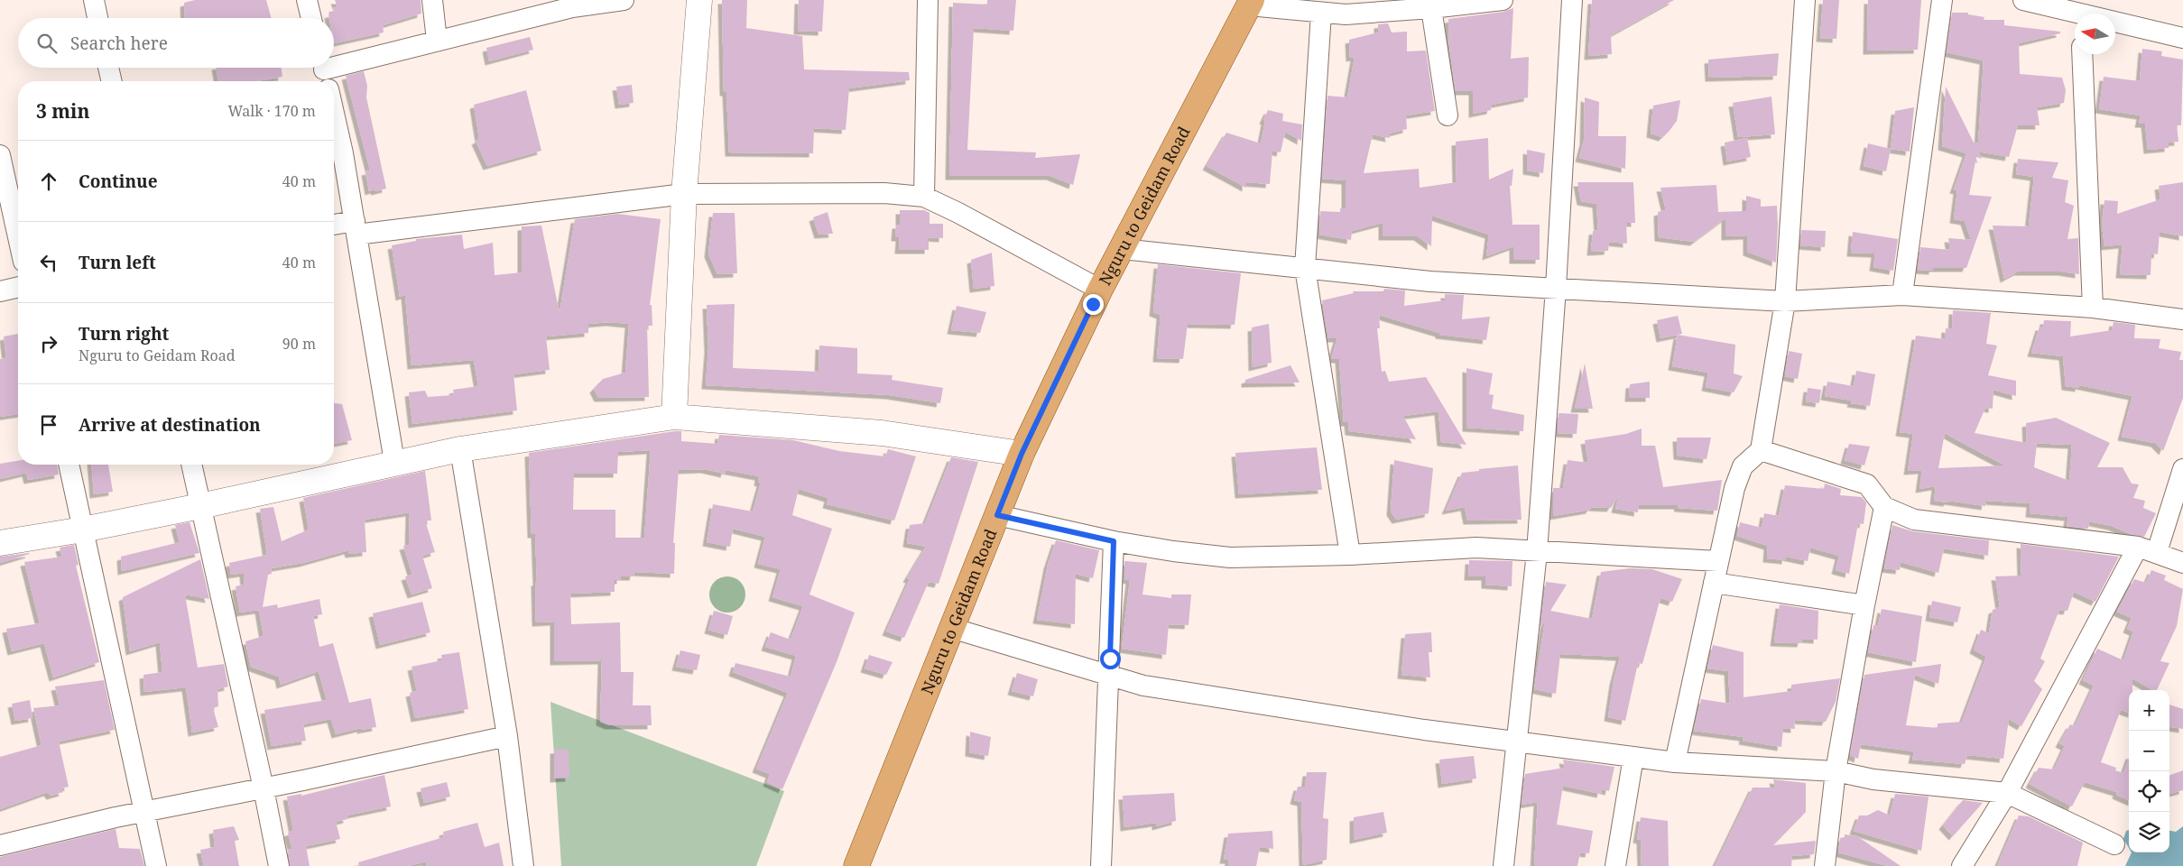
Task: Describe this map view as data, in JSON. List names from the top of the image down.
{
  "streets": {
    "main road": ["Nguru to Geidam Road"]
  },
  "north": "left",
  "page": {
    "search": "Search here",
    "heading": ["3 min", "Walk · 170 m"],
    "list": [
      ["Continue", "40 m"],
      ["Turn left", "40 m"],
      ["Turn right", "Nguru to Geidam Road", "90 m"],
      "Arrive at destination"
    ],
    "map_buttons": ["+", "−"]
  }
}
